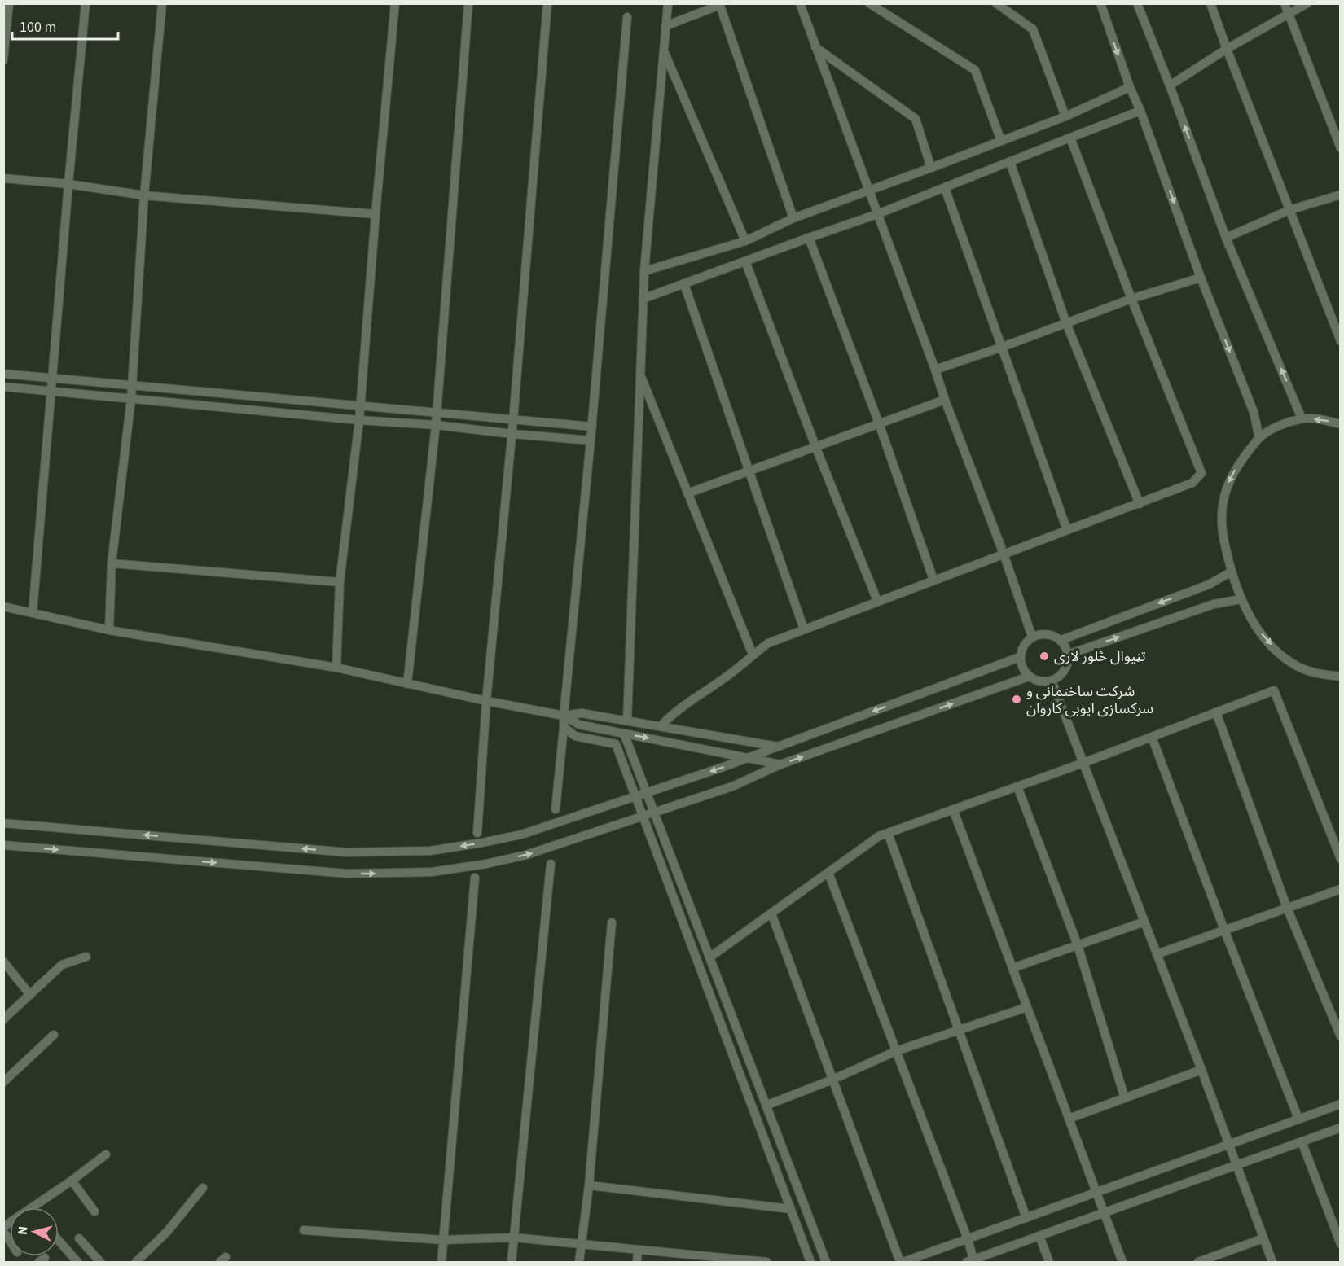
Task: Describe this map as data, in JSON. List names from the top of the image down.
{
  "places": ["تڼیوال څلور لاری", "شرکت ساختمانی و سرکسازی ایوبی کاروان"],
  "scale_bar": "100 m",
  "north": "left"
}
